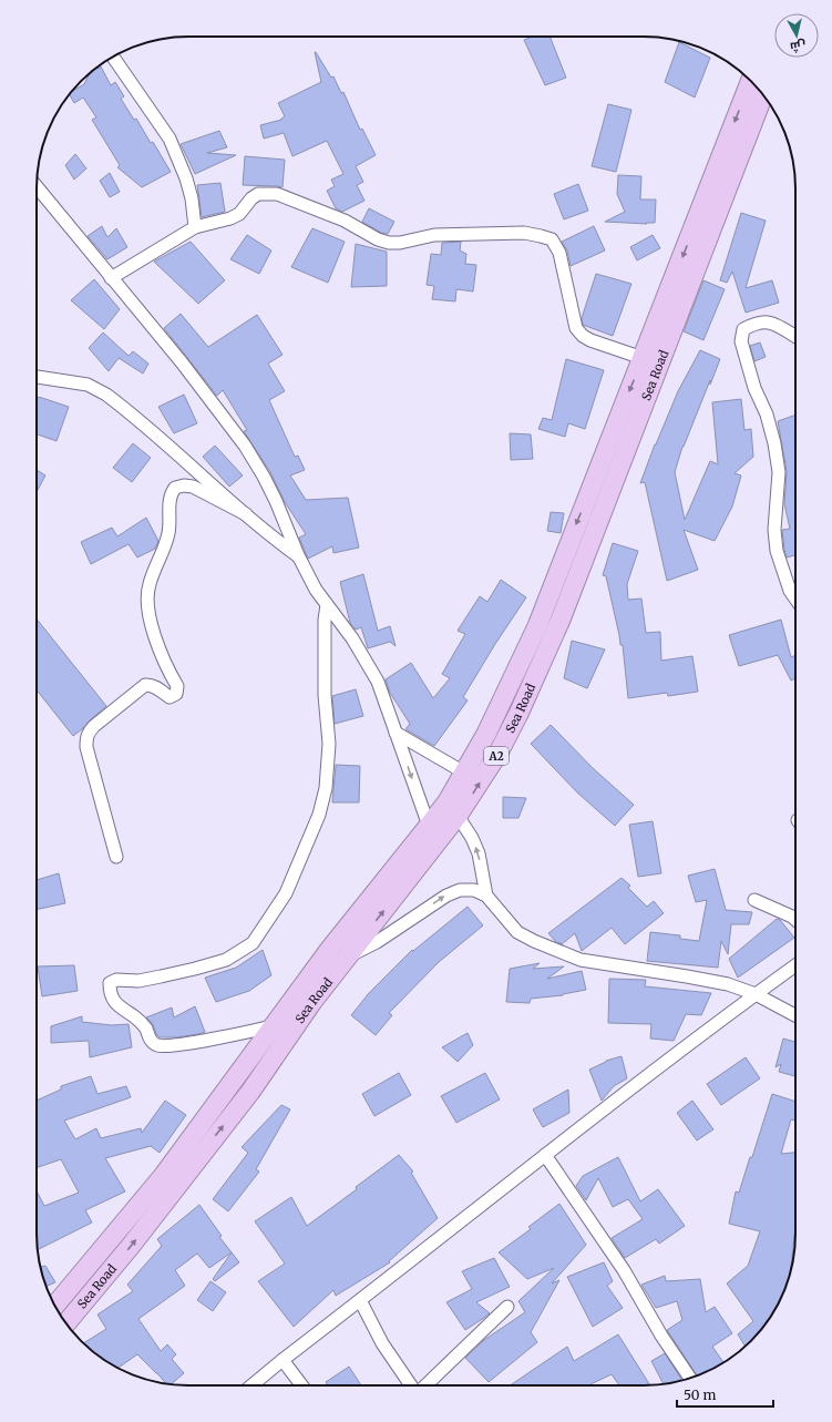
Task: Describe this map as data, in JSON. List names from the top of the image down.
{
  "streets": {
    "highway": ["Sea Road", "A2"]
  },
  "scale_bar": "50 m",
  "north": "bottom"
}
